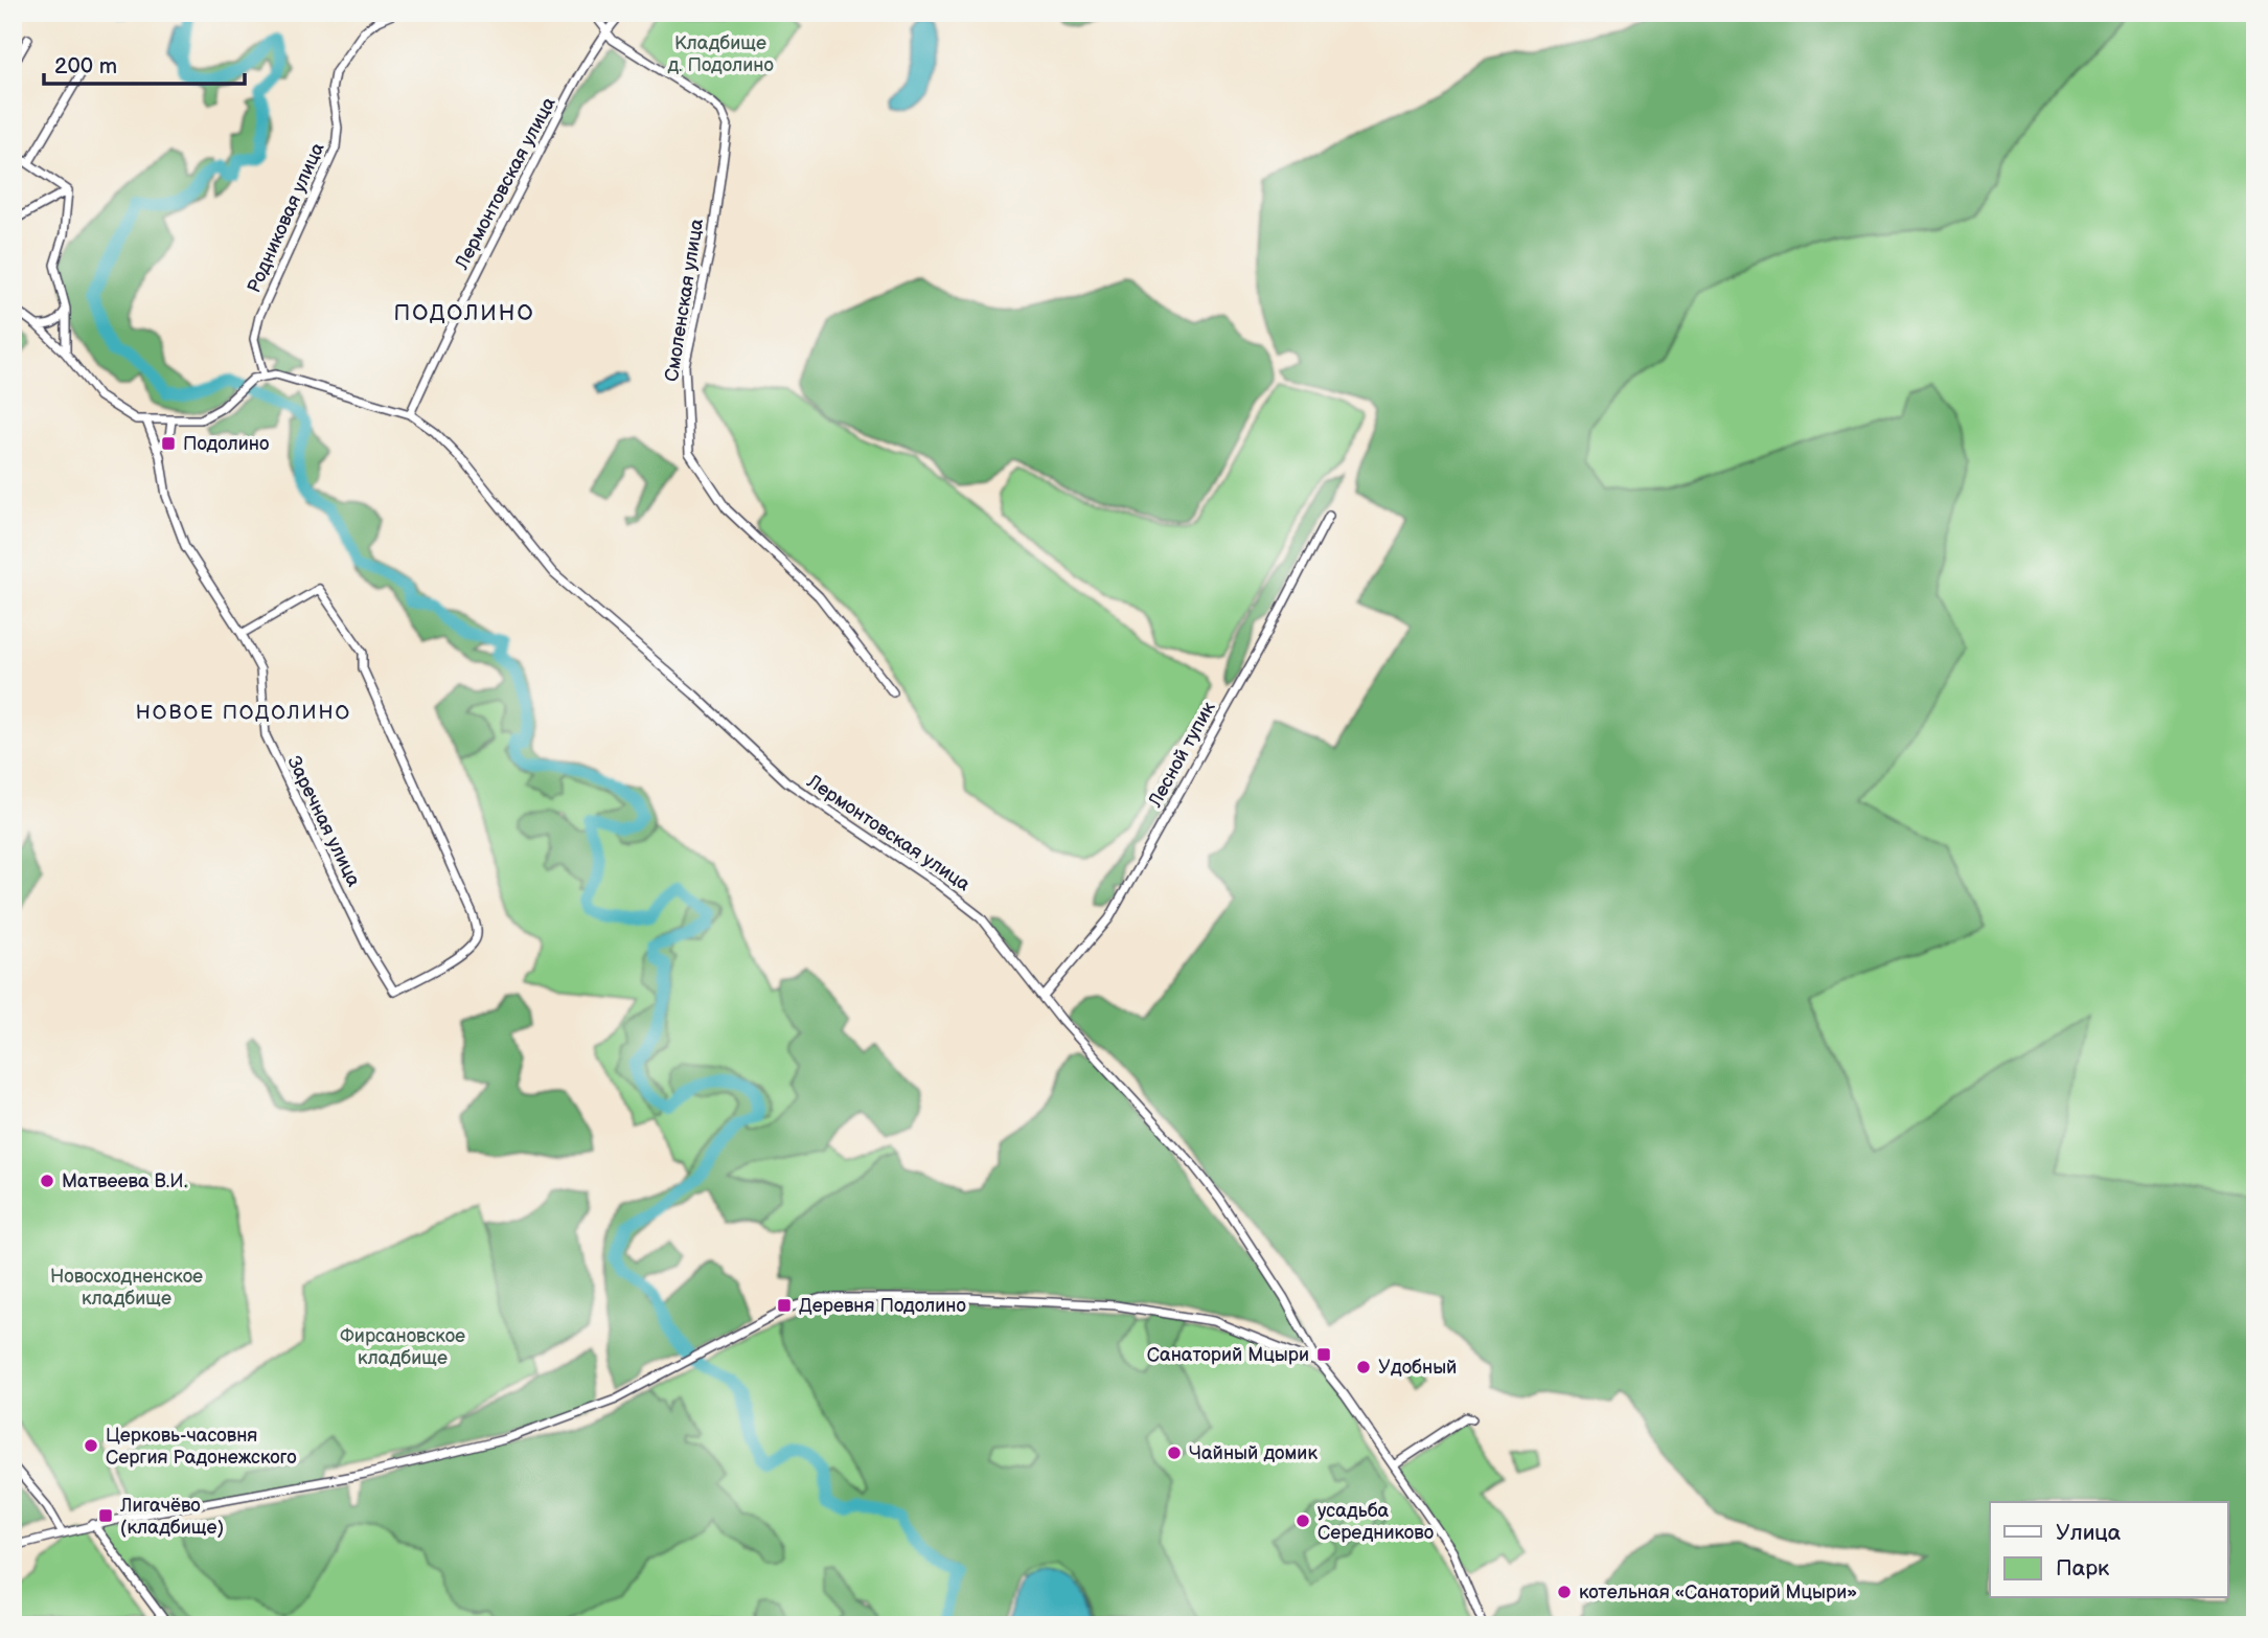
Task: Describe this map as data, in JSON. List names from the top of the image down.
{
  "streets": {
    "street": [
      "Лермонтовская улица",
      "Родниковая улица",
      "Смоленская улица",
      "Лесной тупик",
      "Заречная улица"
    ]
  },
  "crossings": [
    ["Лермонтовская улица", "Родниковая улица"],
    ["Лермонтовская улица", "Смоленская улица"],
    ["Лермонтовская улица", "Лесной тупик"]
  ],
  "districts": ["ПОДОЛИНО", "НОВОЕ ПОДОЛИНО"],
  "parks": ["Кладбище д. Подолино", "Новосходненское кладбище", "Фирсановское кладбище"],
  "places": {
    "transit": [
      "Подолино",
      "Деревня Подолино",
      "Санаторий Мцыри",
      "Лигачёво (кладбище)"
    ],
    "other": [
      "Матвеева В.И.",
      "Удобный",
      "Церковь-часовня Сергия Радонежского",
      "Чайный домик",
      "усадьба Середниково",
      "котельная «Санаторий Мцыри»"
    ]
  },
  "legend": ["Улица", "Парк"],
  "scale_bar": "200 m"
}
